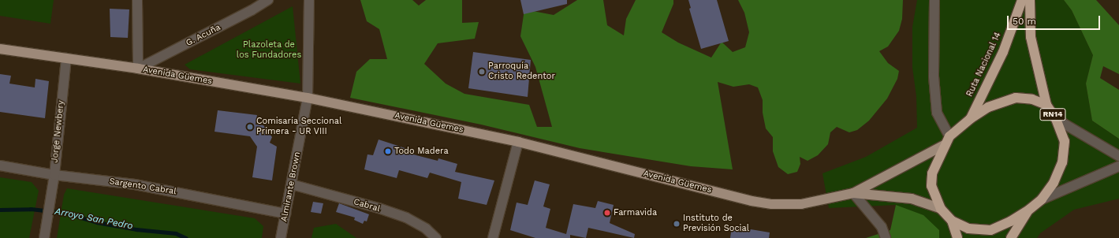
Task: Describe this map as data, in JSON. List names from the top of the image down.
{
  "streets": {
    "highway": ["Ruta Nacional 14", "RN14"],
    "main road": ["Avenida Güemes"],
    "street": [
      "G. Acuña",
      "Jorge Newbery",
      "Sargento Cabral",
      "Almirante Brown",
      "Cabral"
    ]
  },
  "crossings": [
    ["G. Acuña", "Avenida Güemes"],
    ["Ruta Nacional 14", "RN14"],
    ["Avenida Güemes", "RN14"],
    ["Avenida Güemes", "Jorge Newbery"],
    ["Avenida Güemes", "Almirante Brown"],
    ["Jorge Newbery", "Sargento Cabral"],
    ["Sargento Cabral", "Almirante Brown"],
    ["Almirante Brown", "Cabral"]
  ],
  "water": ["Arroyo San Pedro"],
  "parks": ["Plazoleta de los Fundadores"],
  "places": [
    "Parroquía Cristo Redentor",
    "Comisaría Seccional Primera - UR VIII",
    "Todo Madera",
    "Farmavida",
    "Instituto de Previsión Social"
  ],
  "scale_bar": "50 m"
}
